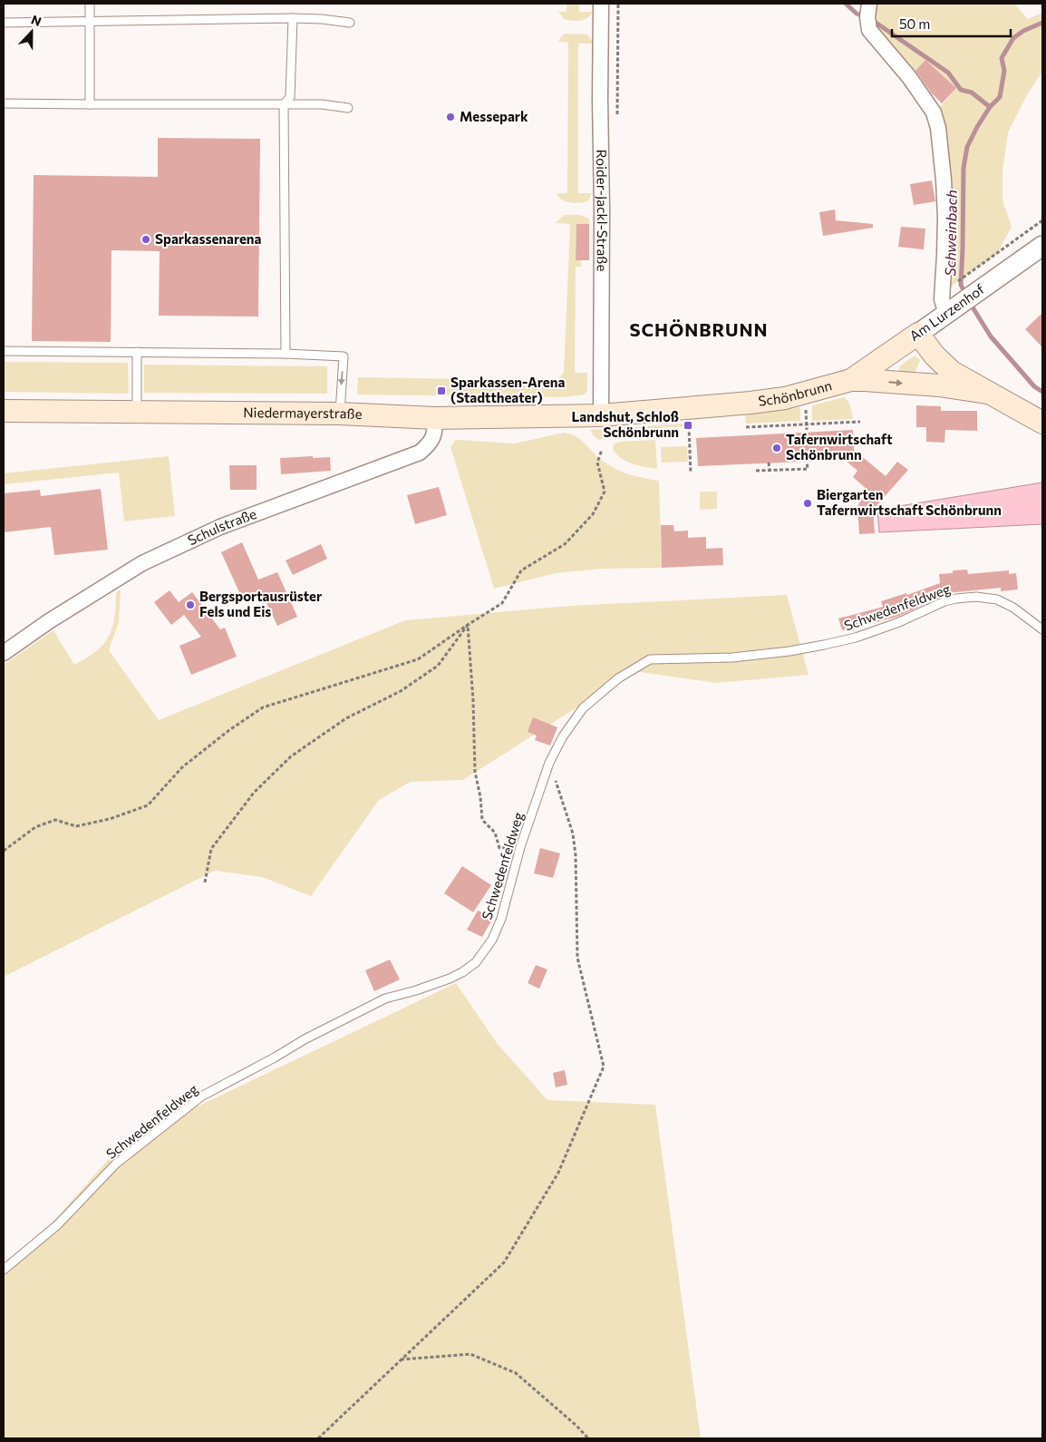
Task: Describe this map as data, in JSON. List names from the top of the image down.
{
  "streets": {
    "main road": ["Am Lurzenhof", "Schönbrunn", "Niedermayerstraße"],
    "street": ["Roider-Jackl-Straße", "Schulstraße"],
    "lane": ["Schwedenfeldweg"]
  },
  "crossings": [
    ["Roider-Jackl-Straße", "Schönbrunn"],
    ["Roider-Jackl-Straße", "Niedermayerstraße"],
    ["Am Lurzenhof", "Schönbrunn"],
    ["Schönbrunn", "Niedermayerstraße"],
    ["Niedermayerstraße", "Schulstraße"]
  ],
  "districts": ["SCHÖNBRUNN"],
  "water": ["Schweinbach"],
  "places": {
    "other": [
      "Messepark",
      "Sparkassenarena",
      "Tafernwirtschaft Schönbrunn",
      "Biergarten Tafernwirtschaft Schönbrunn",
      "Bergsportausrüster Fels und Eis"
    ],
    "transit": ["Sparkassen-Arena (Stadttheater)", "Landshut, Schloß Schönbrunn"]
  },
  "scale_bar": "50 m",
  "north": "top"
}
